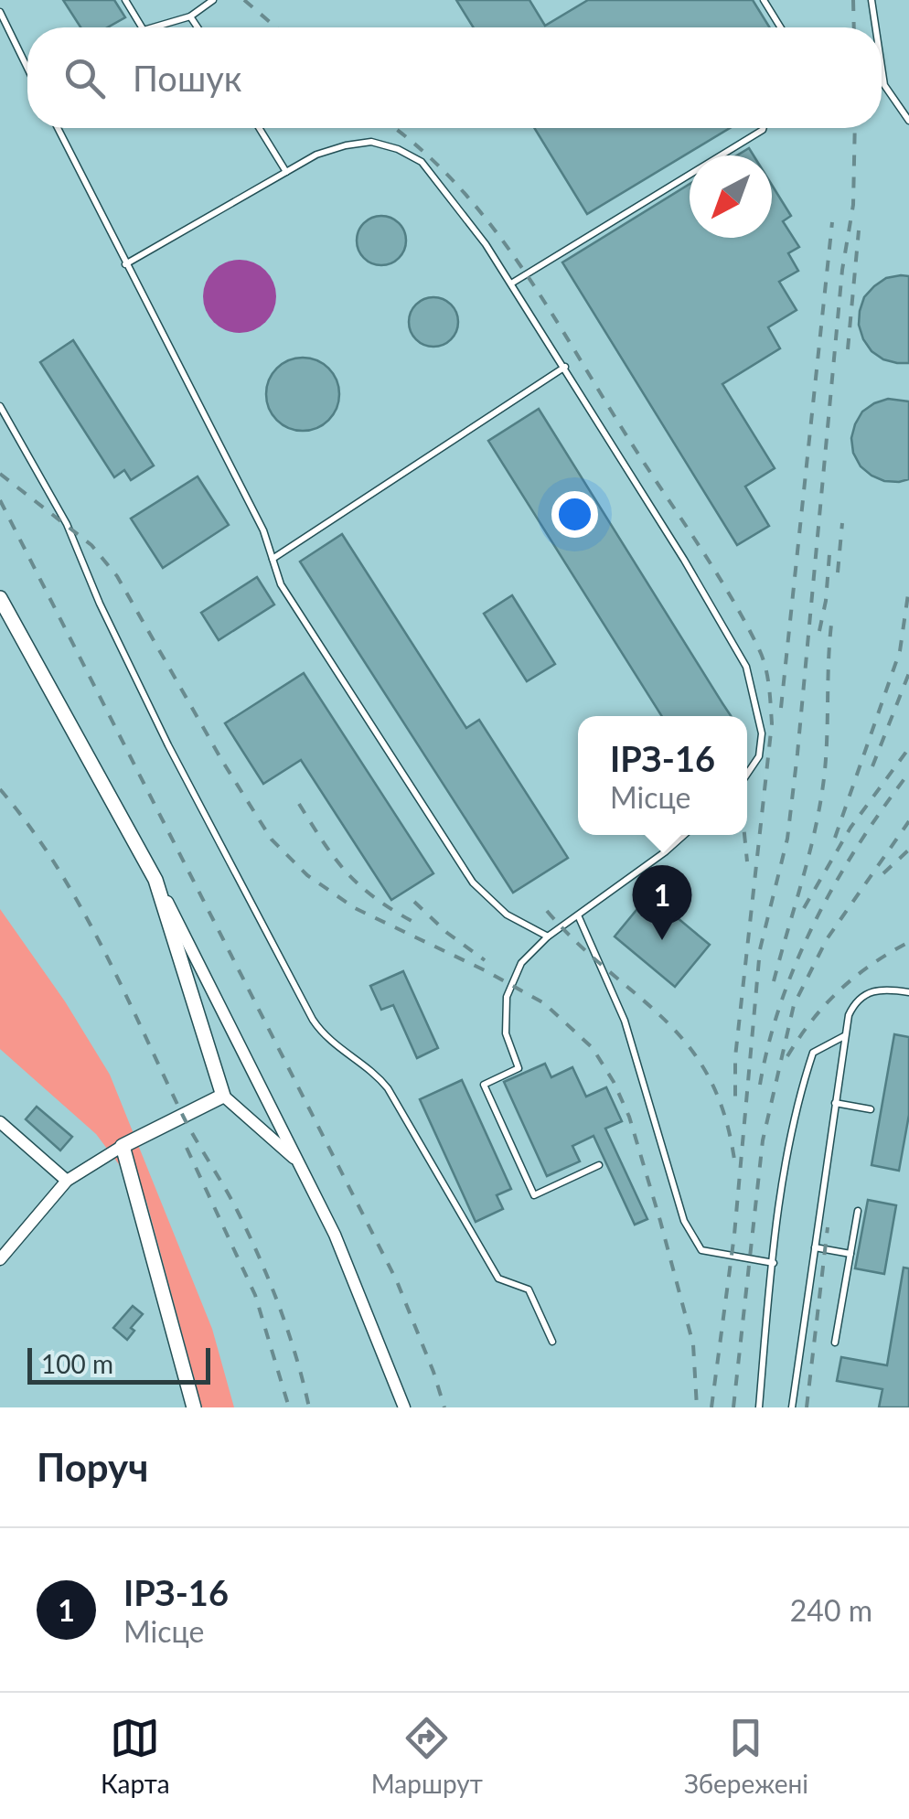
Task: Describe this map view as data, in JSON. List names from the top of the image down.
{
  "scale_bar": "100 m",
  "north": "bottom left",
  "page": {
    "search": "Пошук",
    "popup": ["ІРЗ-16", "Місце"],
    "pins": "1",
    "scale": "100 m",
    "heading": "Поруч",
    "list": [
      {
        "mark": "1",
        "name": "ІРЗ-16",
        "note": "Місце",
        "value": "240 m"
      }
    ],
    "nav": ["Карта", "Маршрут", "Збережені"]
  }
}
